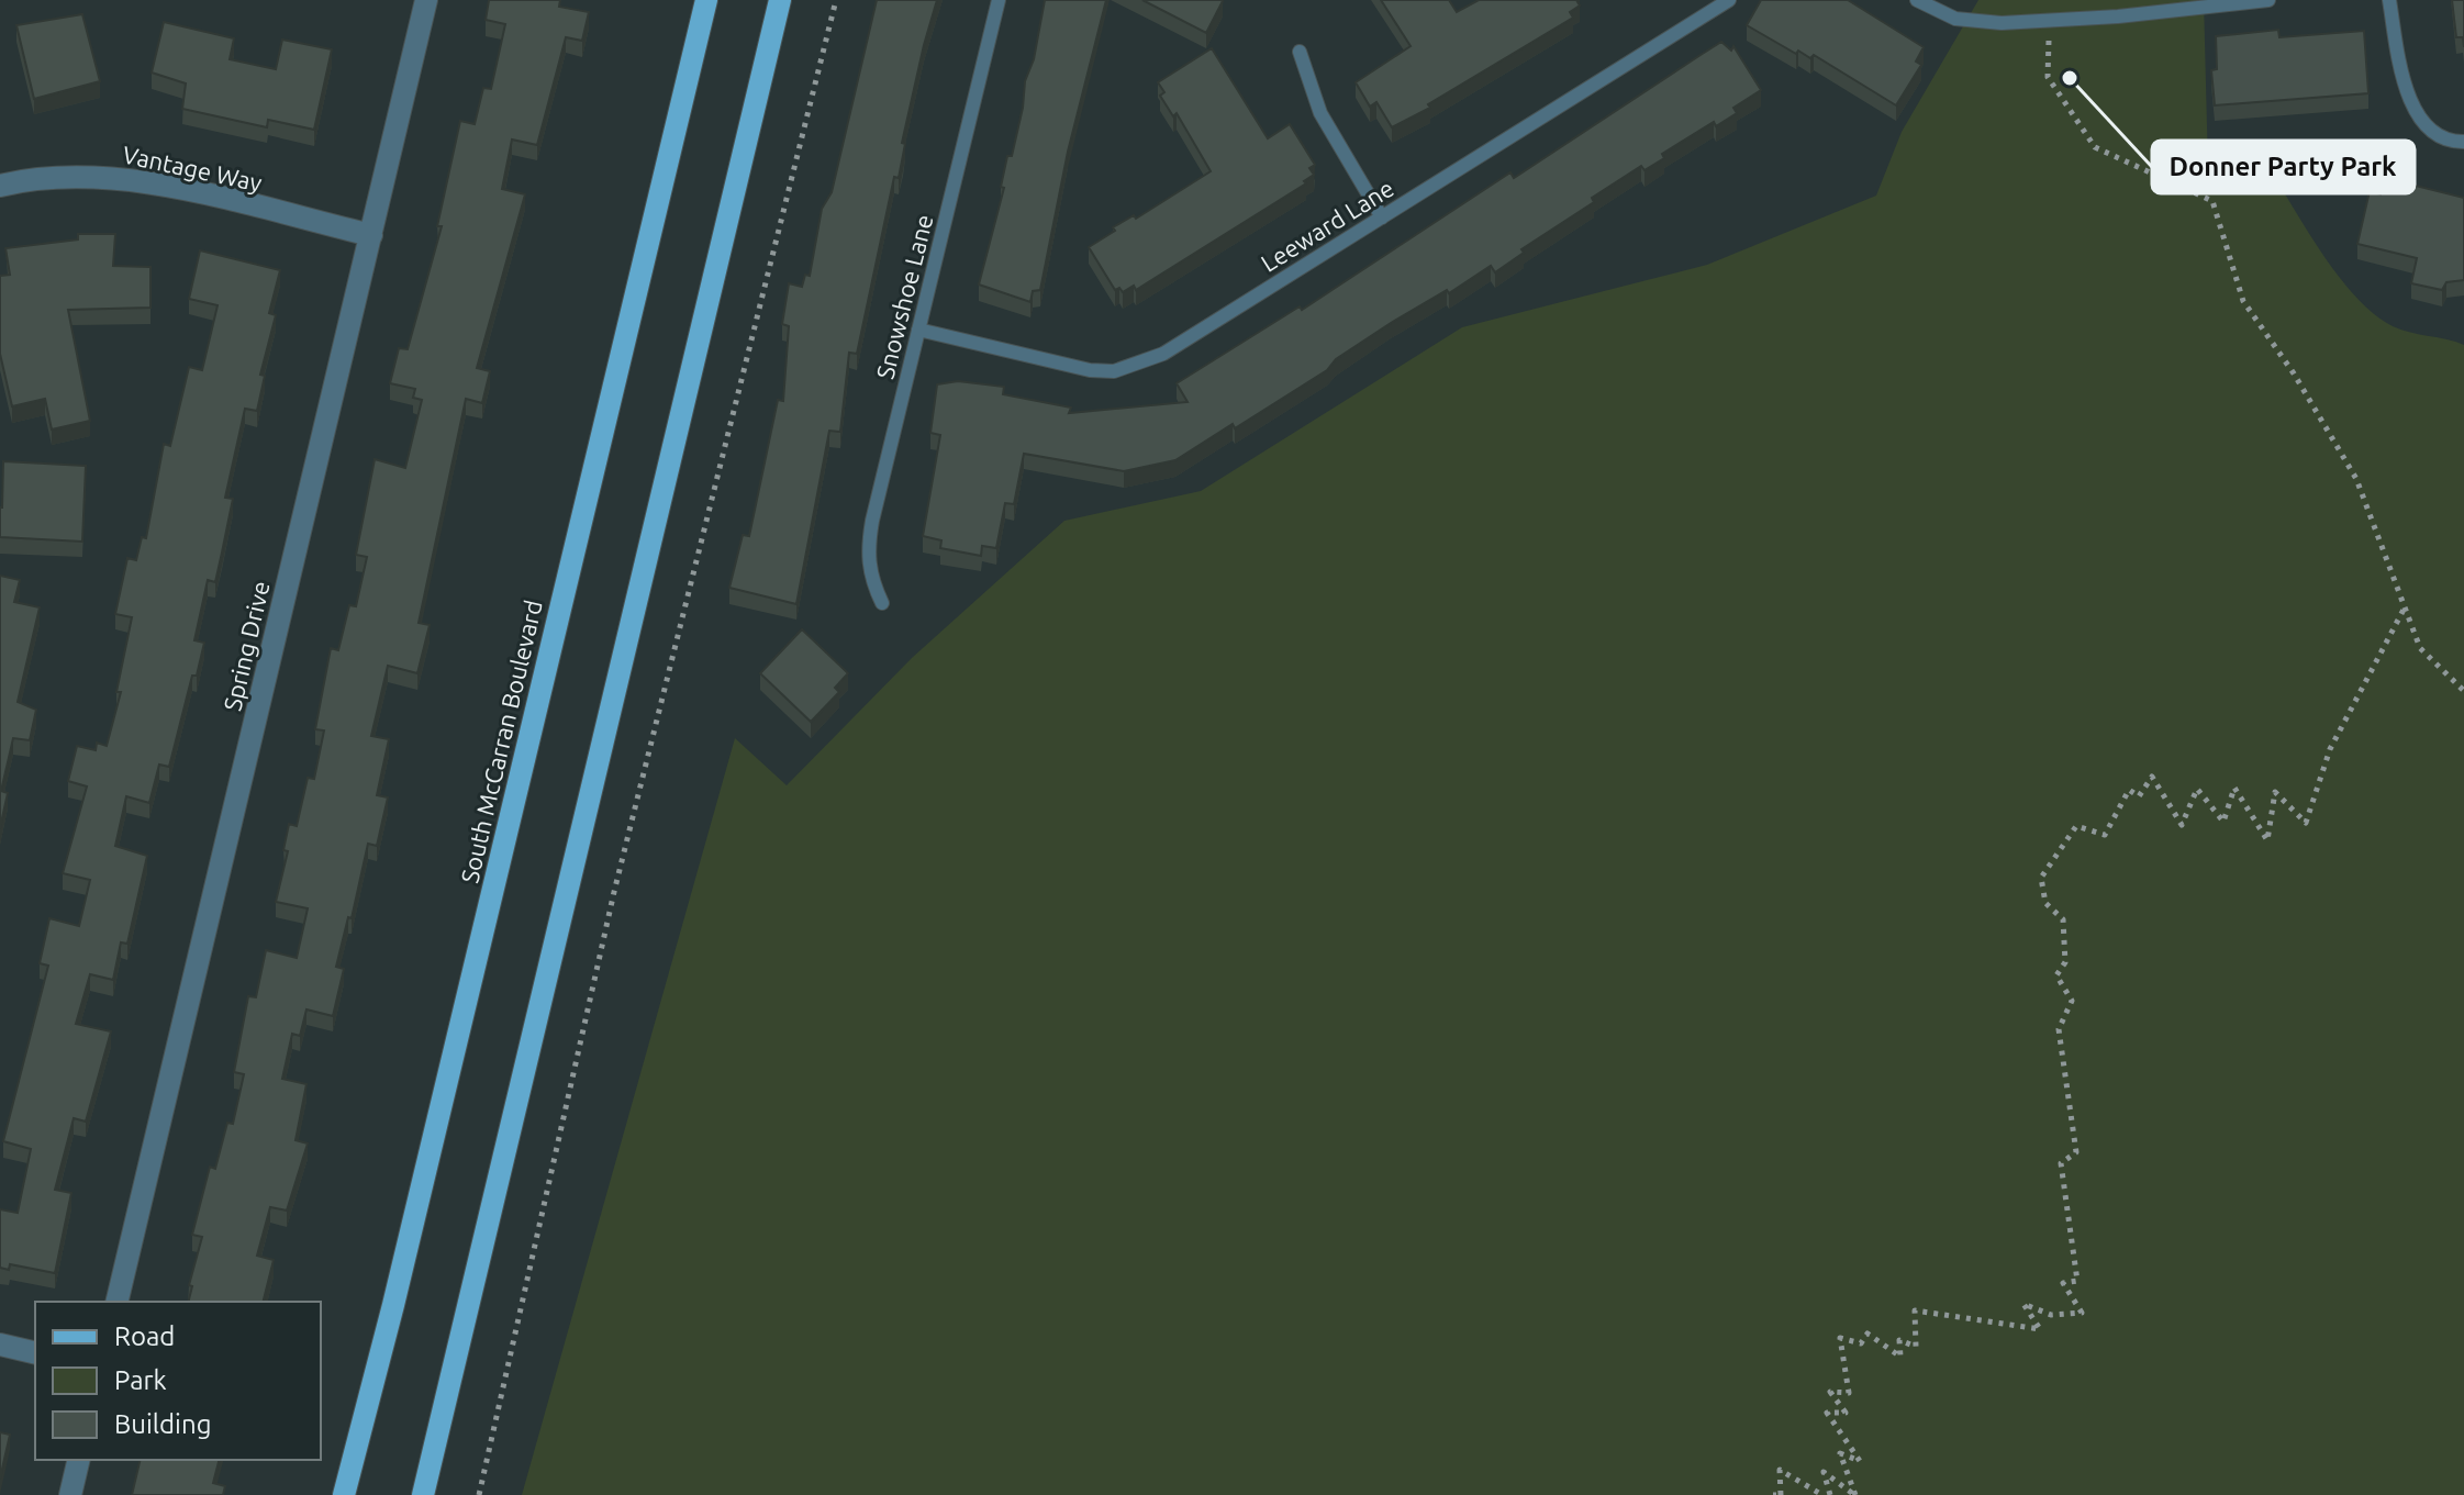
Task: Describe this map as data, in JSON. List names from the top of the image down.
{
  "streets": {
    "main road": ["South McCarran Boulevard"],
    "street": ["Vantage Way", "Spring Drive"],
    "lane": ["Leeward Lane", "Snowshoe Lane"]
  },
  "crossings": [
    ["Vantage Way", "Spring Drive"],
    ["Leeward Lane", "Snowshoe Lane"]
  ],
  "places": ["Donner Party Park"],
  "legend": ["Road", "Park", "Building"]
}
